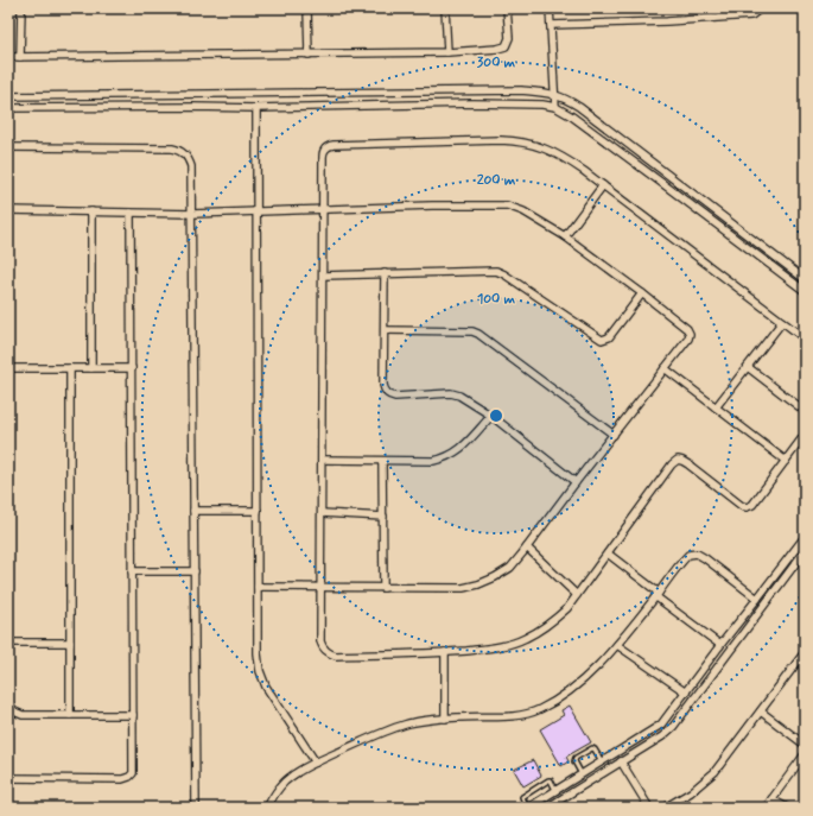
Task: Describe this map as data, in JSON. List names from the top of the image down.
{
  "rings": ["300 m", "200 m", "100 m"]
}
